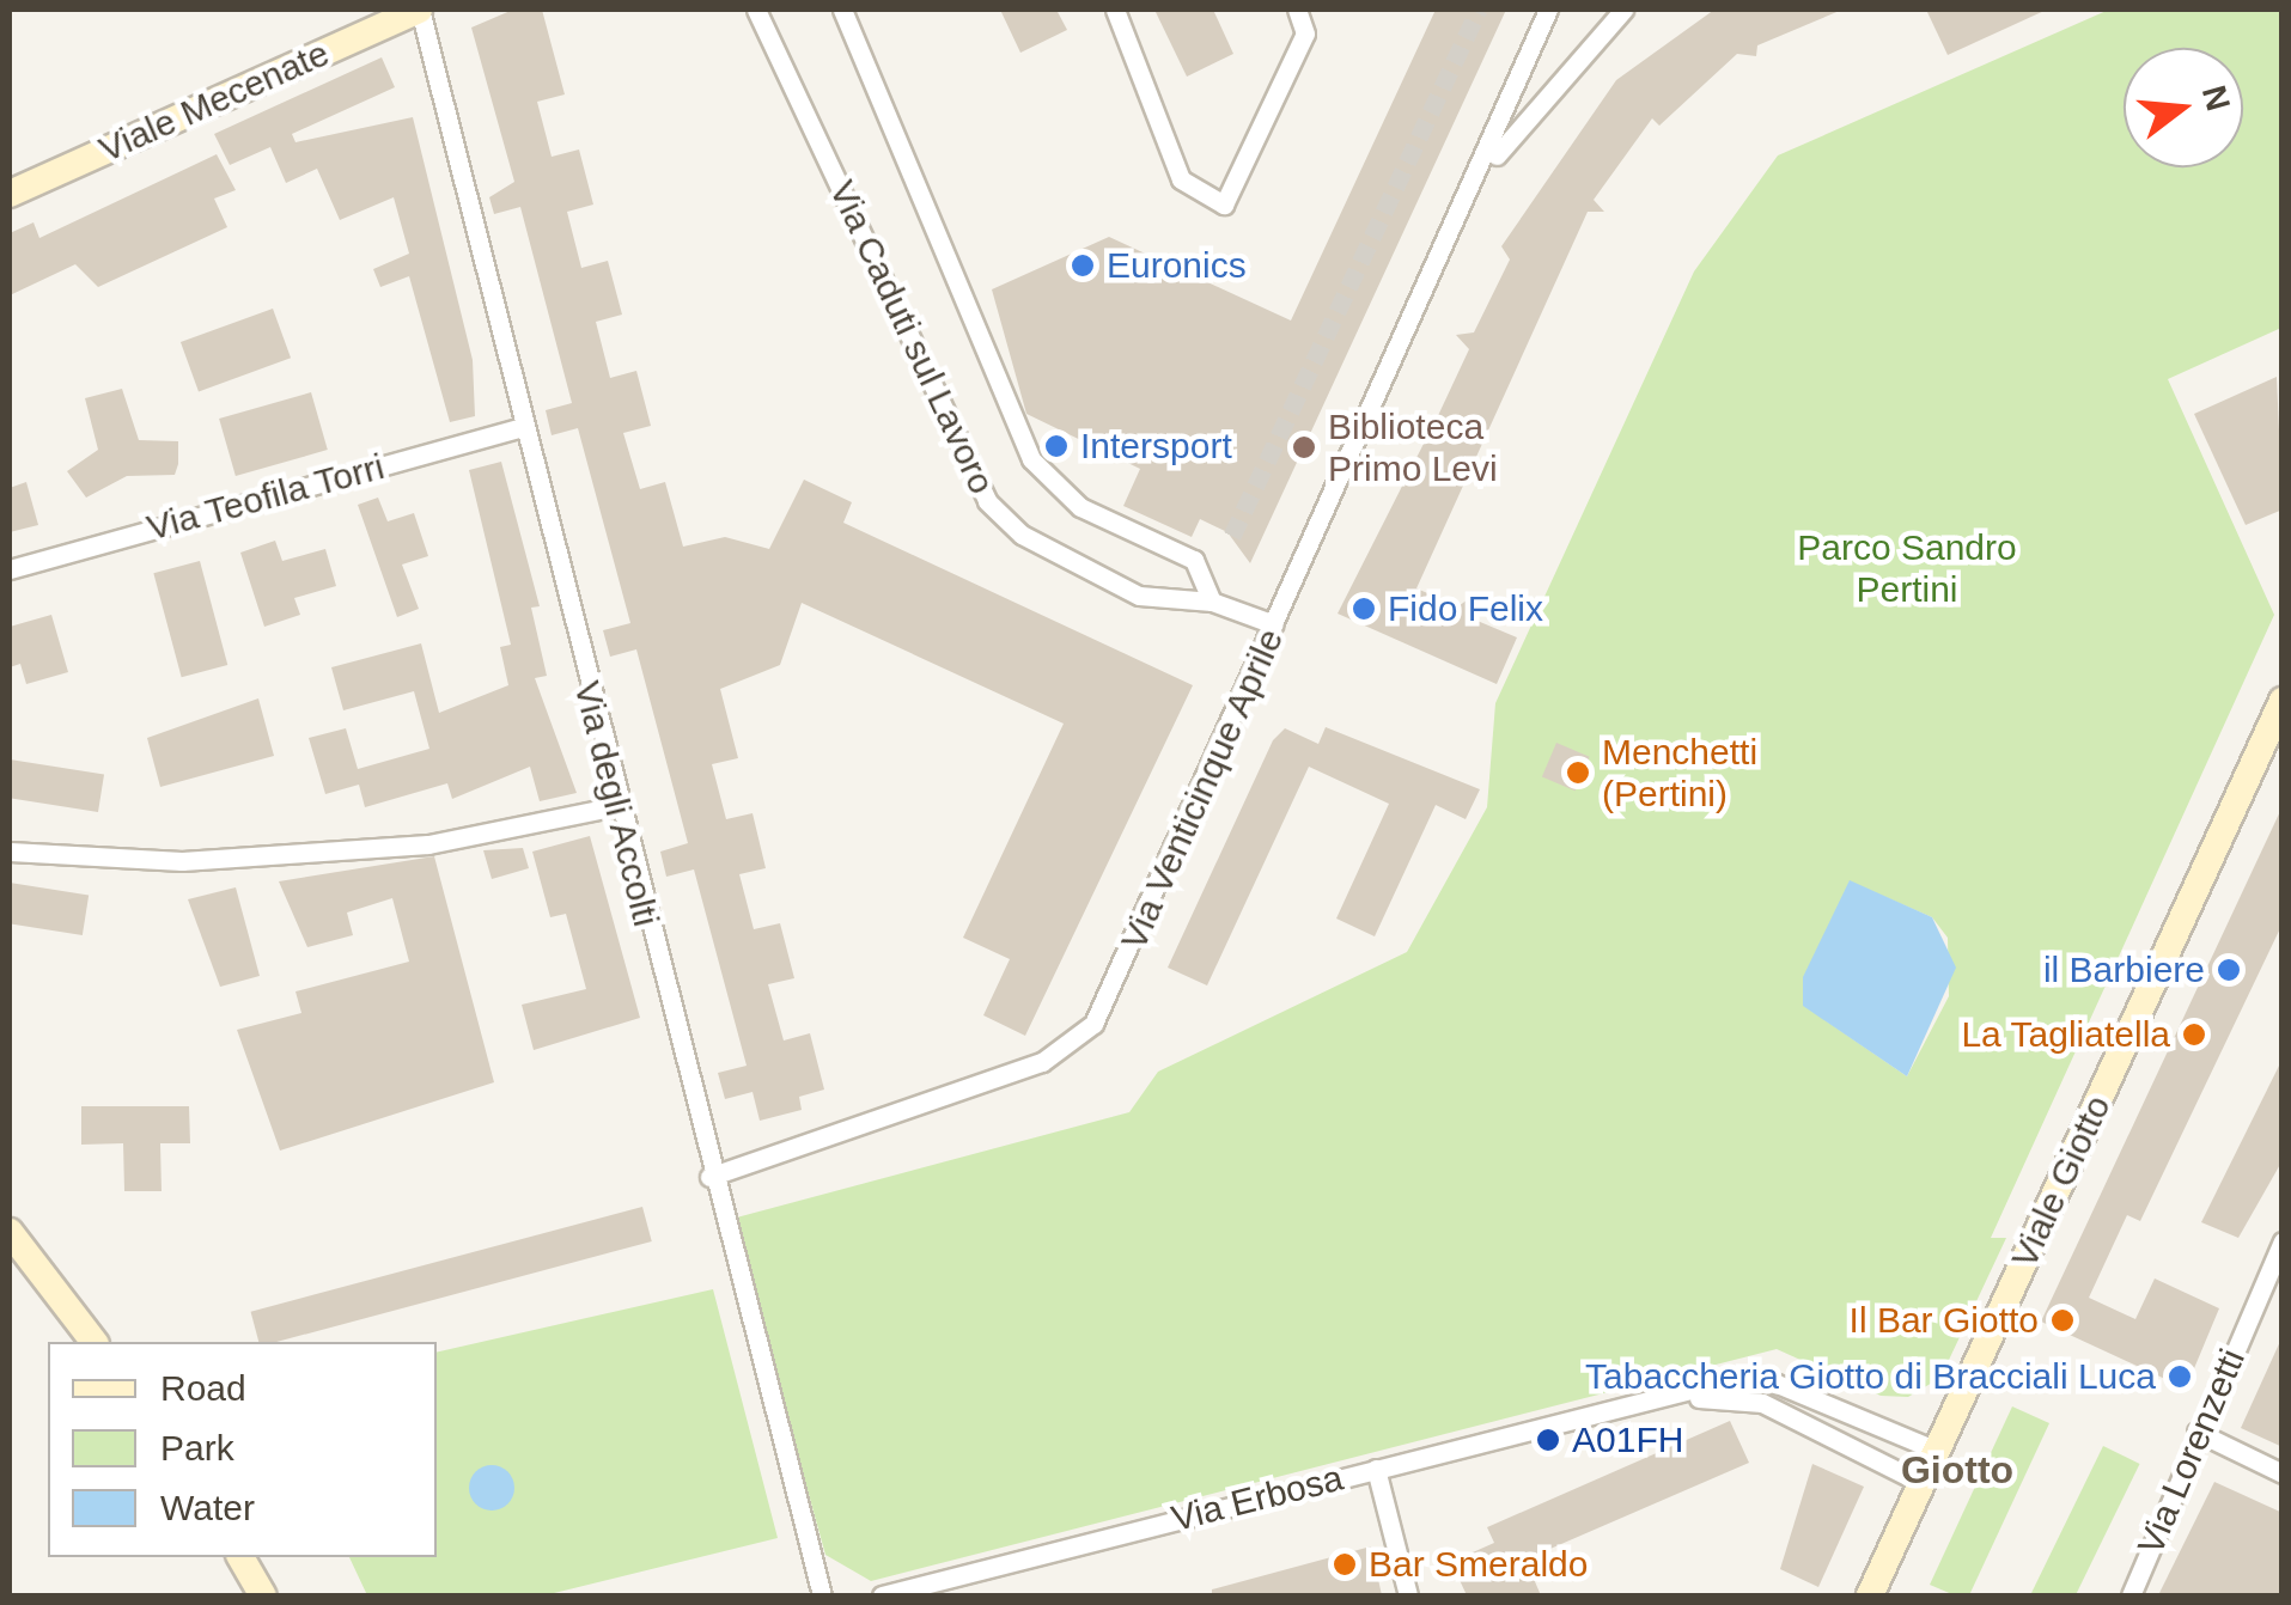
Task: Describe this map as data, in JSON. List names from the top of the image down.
{
  "streets": {
    "street": [
      "Viale Mecenate",
      "Via Caduti sul Lavoro",
      "Via Teofila Torri",
      "Via Venticinque Aprile",
      "Via degli Accolti",
      "Viale Giotto",
      "Via Lorenzetti",
      "Via Erbosa"
    ]
  },
  "crossings": [
    ["Viale Mecenate", "Via degli Accolti"],
    ["Via Caduti sul Lavoro", "Via Venticinque Aprile"],
    ["Via Teofila Torri", "Via degli Accolti"],
    ["Via Venticinque Aprile", "Via degli Accolti"],
    ["Viale Giotto", "Via Erbosa"]
  ],
  "districts": ["Giotto"],
  "parks": ["Parco Sandro Pertini"],
  "places": [
    "Euronics",
    "Intersport",
    "Biblioteca Primo Levi",
    "Fido Felix",
    "Menchetti (Pertini)",
    "il Barbiere",
    "La Tagliatella",
    "Il Bar Giotto",
    "Tabaccheria Giotto di Bracciali Luca",
    "A01FH",
    "Bar Smeraldo"
  ],
  "legend": ["Road", "Park", "Water"],
  "north": "right"
}
